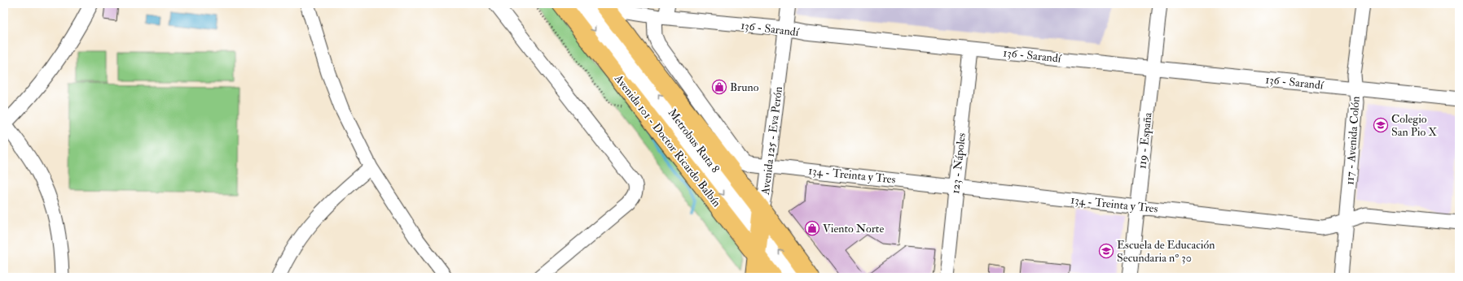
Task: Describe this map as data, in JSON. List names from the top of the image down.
{
  "streets": {
    "main road": ["Avenida 101 - Doctor Ricardo Balbín", "Avenida 125 - Eva Perón"],
    "street": [
      "136 - Sarandí",
      "Metrobus Ruta 8",
      "119 - España",
      "117 - Avenida Colón",
      "123 - Nápoles",
      "134 - Treinta y Tres"
    ]
  },
  "crossings": [
    ["136 - Sarandí", "Avenida 101 - Doctor Ricardo Balbín"],
    ["136 - Sarandí", "Avenida 125 - Eva Perón"],
    ["136 - Sarandí", "119 - España"],
    ["136 - Sarandí", "117 - Avenida Colón"],
    ["136 - Sarandí", "123 - Nápoles"],
    ["136 - Sarandí", "134 - Treinta y Tres"],
    ["Avenida 101 - Doctor Ricardo Balbín", "Metrobus Ruta 8"],
    ["Avenida 101 - Doctor Ricardo Balbín", "Avenida 125 - Eva Perón"],
    ["Metrobus Ruta 8", "Avenida 125 - Eva Perón"],
    ["Avenida 125 - Eva Perón", "134 - Treinta y Tres"],
    ["119 - España", "134 - Treinta y Tres"],
    ["117 - Avenida Colón", "134 - Treinta y Tres"],
    ["123 - Nápoles", "134 - Treinta y Tres"]
  ],
  "places": {
    "shop": ["Bruno", "Viento Norte"],
    "school or university": ["Colegio San Pio X", "Escuela de Educación Secundaria nº 30"]
  }
}
